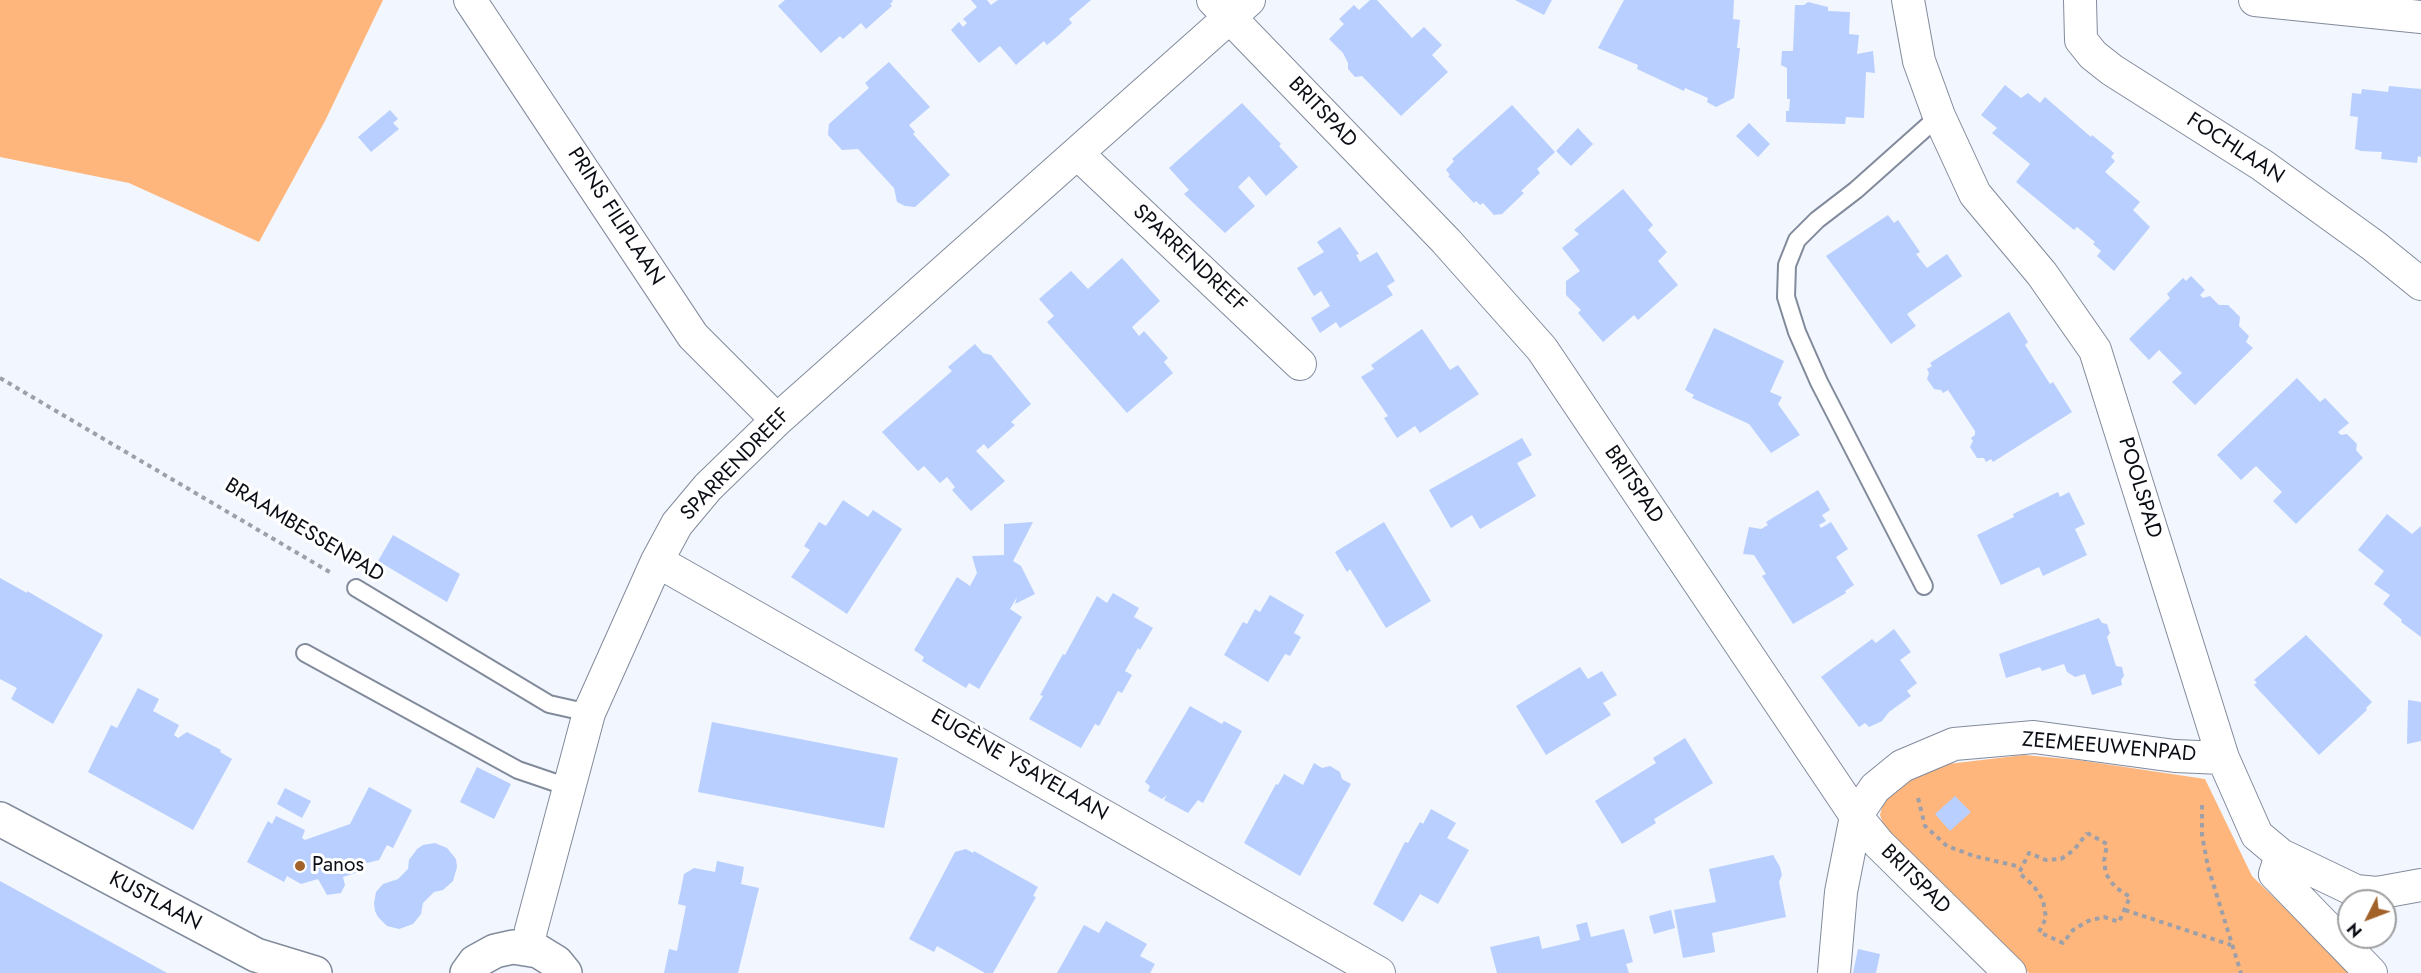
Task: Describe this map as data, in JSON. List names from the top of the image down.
{
  "streets": {
    "street": [
      "BRITSPAD",
      "FOCHLAAN",
      "PRINS FILIPLAAN",
      "SPARRENDREEF",
      "POOLSPAD",
      "ZEEMEEUWENPAD",
      "EUGÈNE YSAYELAAN",
      "KUSTLAAN"
    ],
    "lane": ["BRAAMBESSENPAD"]
  },
  "crossings": [
    ["BRITSPAD", "SPARRENDREEF"],
    ["BRITSPAD", "ZEEMEEUWENPAD"],
    ["PRINS FILIPLAAN", "SPARRENDREEF"],
    ["SPARRENDREEF", "BRAAMBESSENPAD"],
    ["SPARRENDREEF", "EUGÈNE YSAYELAAN"],
    ["POOLSPAD", "ZEEMEEUWENPAD"]
  ],
  "places": ["Panos"],
  "north": "bottom left"
}
